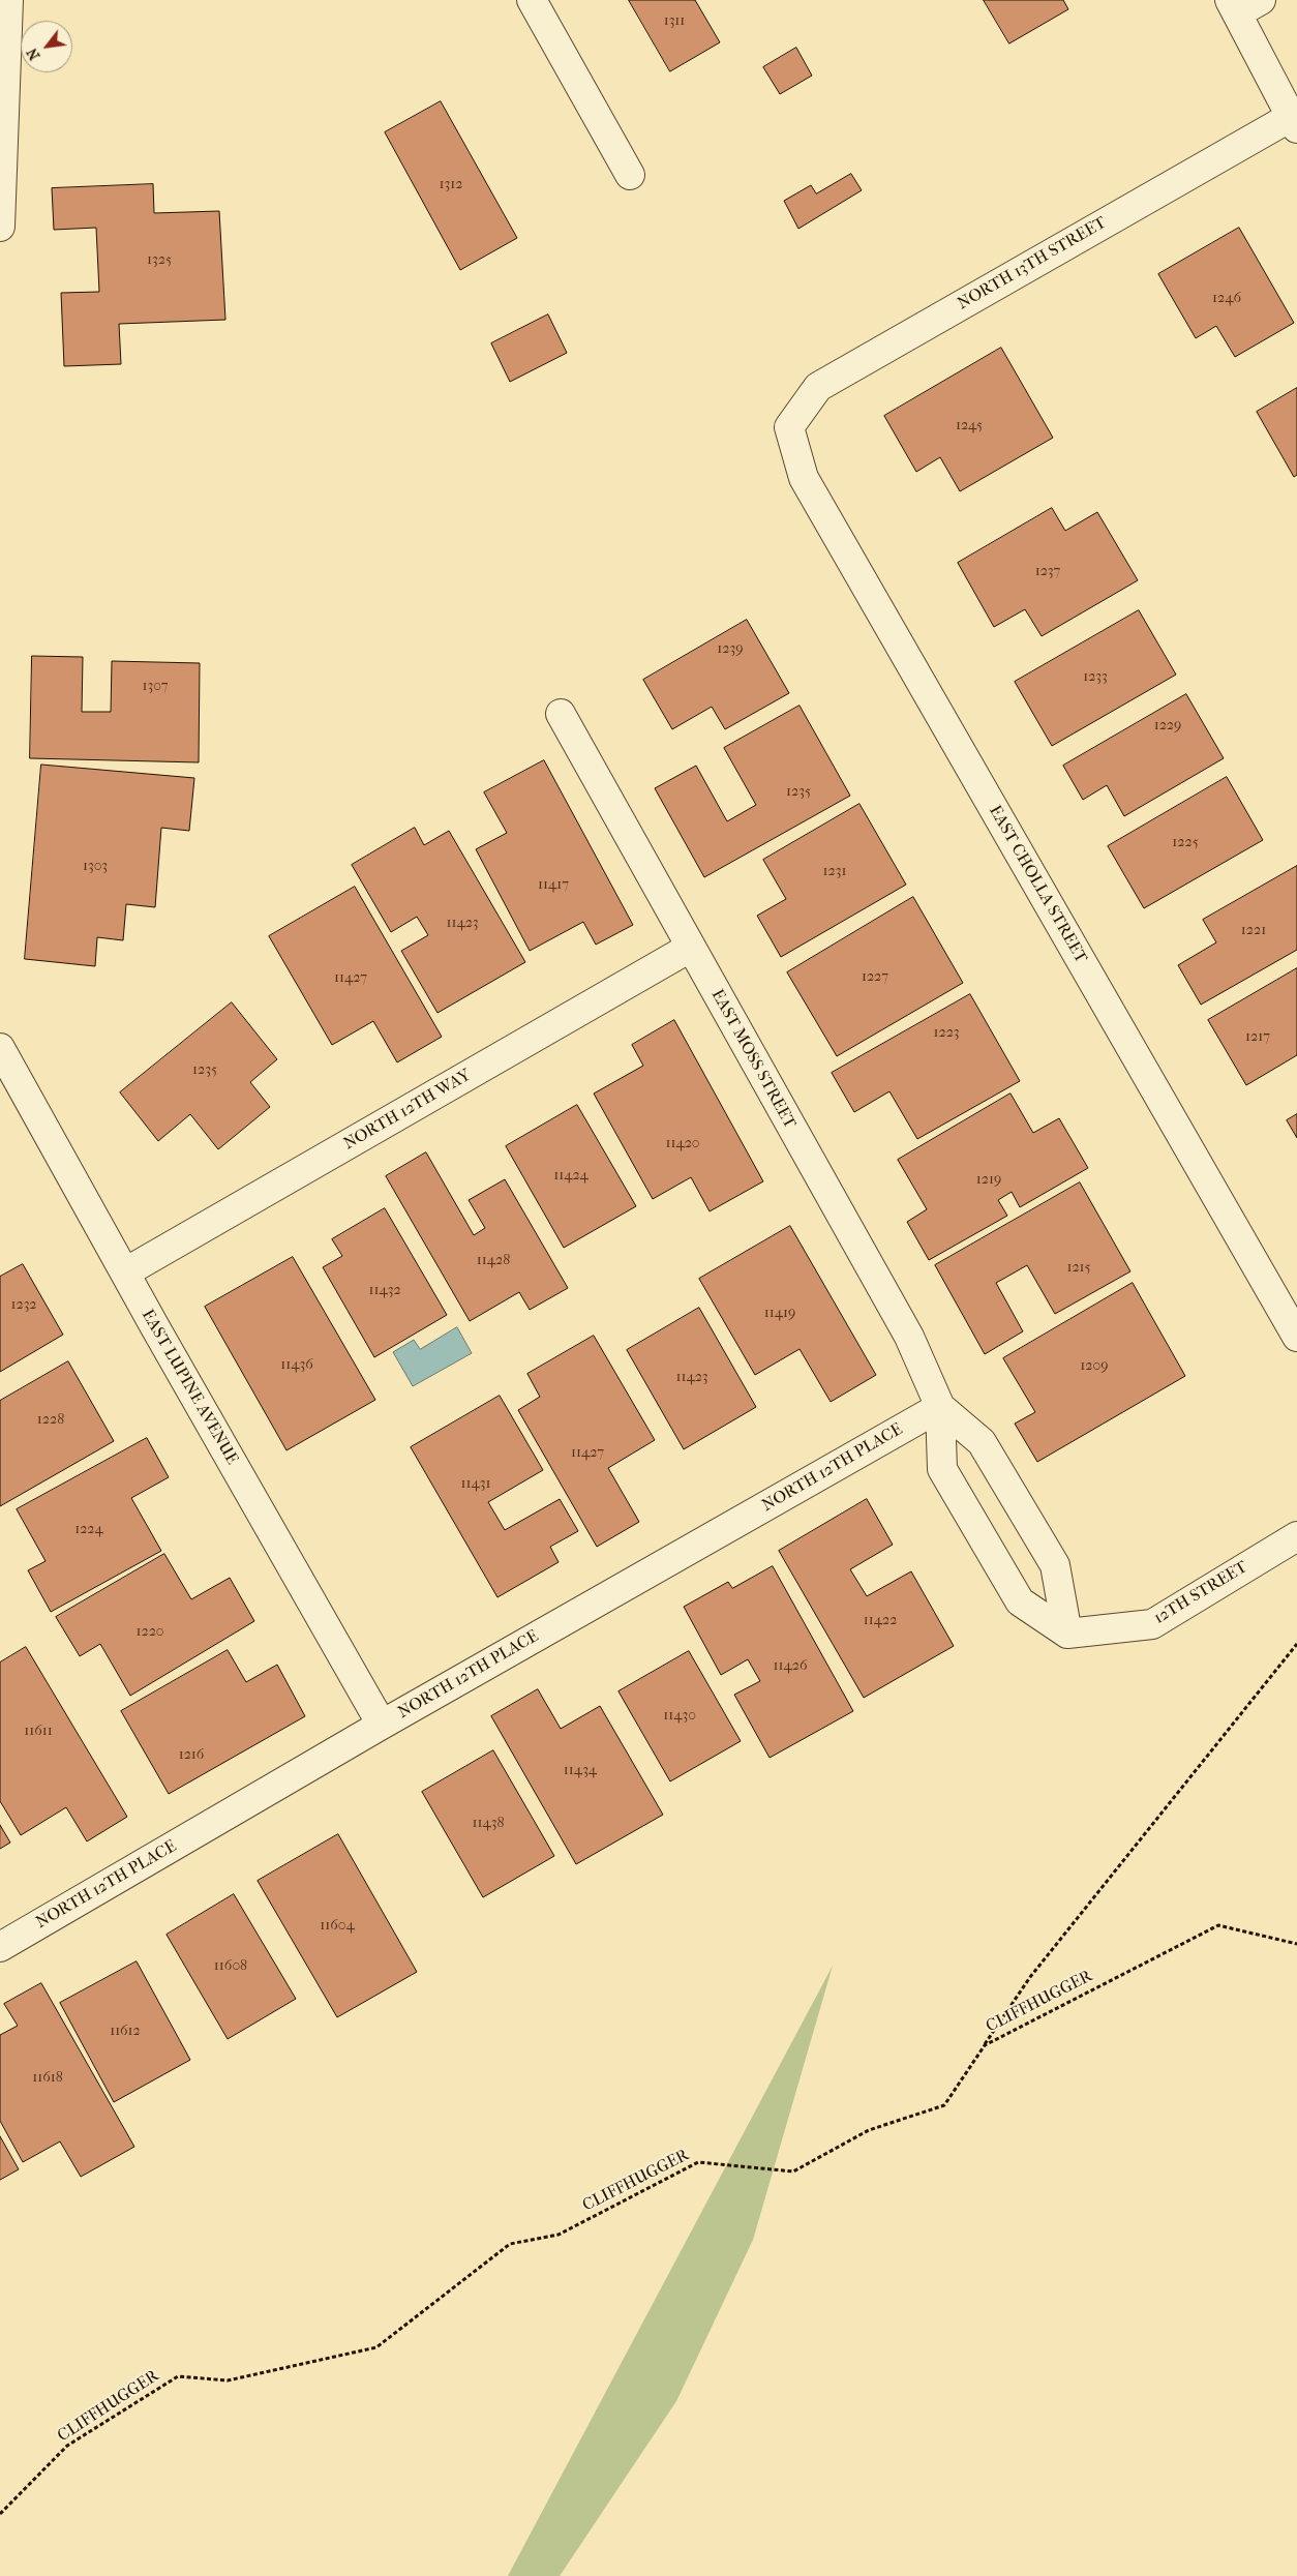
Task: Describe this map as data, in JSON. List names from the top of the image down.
{
  "streets": {
    "street": [
      "NORTH 13TH STREET",
      "EAST CHOLLA STREET",
      "EAST MOSS STREET",
      "NORTH 12TH WAY",
      "EAST LUPINE AVENUE",
      "NORTH 12TH PLACE",
      "12TH STREET"
    ],
    "path": ["CLIFFHUGGER"]
  },
  "crossings": [
    ["NORTH 13TH STREET", "EAST CHOLLA STREET"],
    ["EAST MOSS STREET", "NORTH 12TH WAY"],
    ["EAST MOSS STREET", "NORTH 12TH PLACE"],
    ["EAST MOSS STREET", "12TH STREET"],
    ["NORTH 12TH WAY", "EAST LUPINE AVENUE"],
    ["EAST LUPINE AVENUE", "NORTH 12TH PLACE"]
  ],
  "house_numbers": [
    "1311",
    "1312",
    "1325",
    "1246",
    "1245",
    "1237",
    "1239",
    "1233",
    "1307",
    "1229",
    "1235",
    "1225",
    "1303",
    "1231",
    "11417",
    "11423",
    "1221",
    "1227",
    "11427",
    "1223",
    "1217",
    "1235",
    "11420",
    "11424",
    "1219",
    "11428",
    "1215",
    "11432",
    "1232",
    "11419",
    "11436",
    "1209",
    "11423",
    "1228",
    "11427",
    "11431",
    "1224",
    "11422",
    "1220",
    "11426",
    "11430",
    "11611",
    "1216",
    "11434",
    "11438",
    "11604",
    "11608",
    "11612",
    "11618"
  ],
  "north": "bottom left"
}
